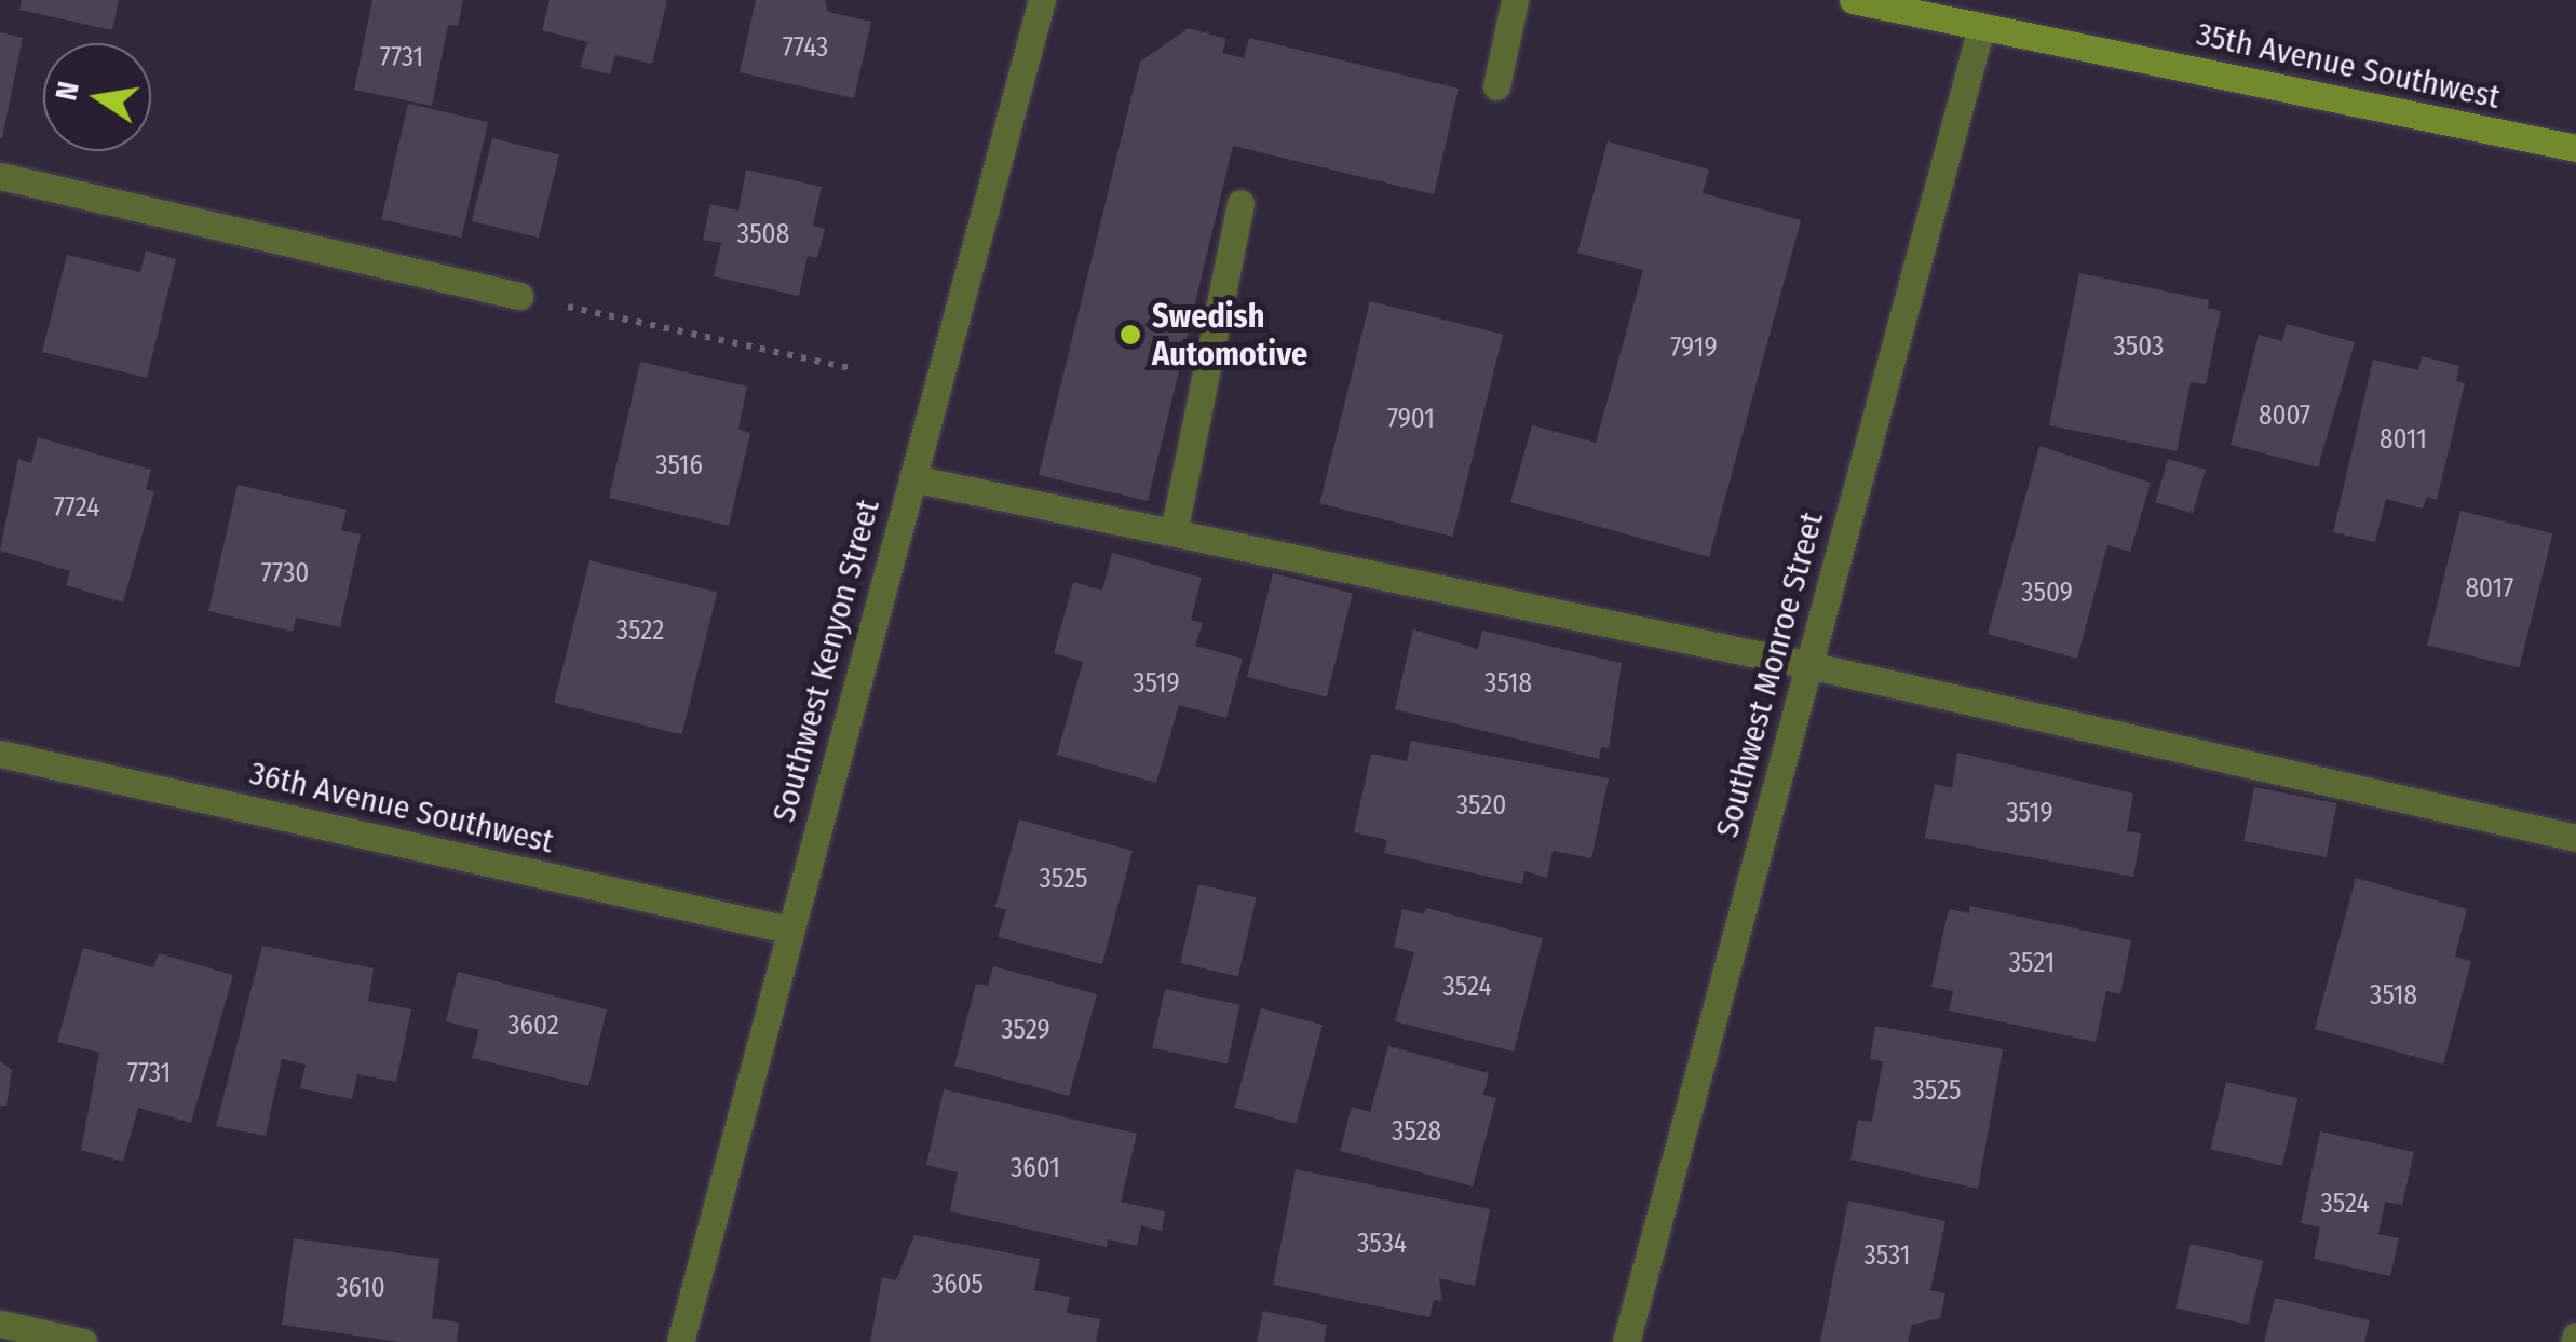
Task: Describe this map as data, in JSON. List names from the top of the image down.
{
  "streets": {
    "main road": ["35th Avenue Southwest"],
    "street": ["Southwest Kenyon Street", "Southwest Monroe Street", "36th Avenue Southwest"]
  },
  "crossings": [
    ["35th Avenue Southwest", "Southwest Monroe Street"],
    ["Southwest Kenyon Street", "36th Avenue Southwest"]
  ],
  "places": ["Swedish Automotive"],
  "house_numbers": [
    "7743",
    "7731",
    "3508",
    "3503",
    "7919",
    "8007",
    "7901",
    "8011",
    "3516",
    "7724",
    "7730",
    "8017",
    "3509",
    "3522",
    "3519",
    "3518",
    "3520",
    "3519",
    "3525",
    "3521",
    "3524",
    "3518",
    "3602",
    "3529",
    "7731",
    "3525",
    "3528",
    "3601",
    "3524",
    "3534",
    "3531",
    "3605",
    "3610"
  ],
  "north": "left"
}
